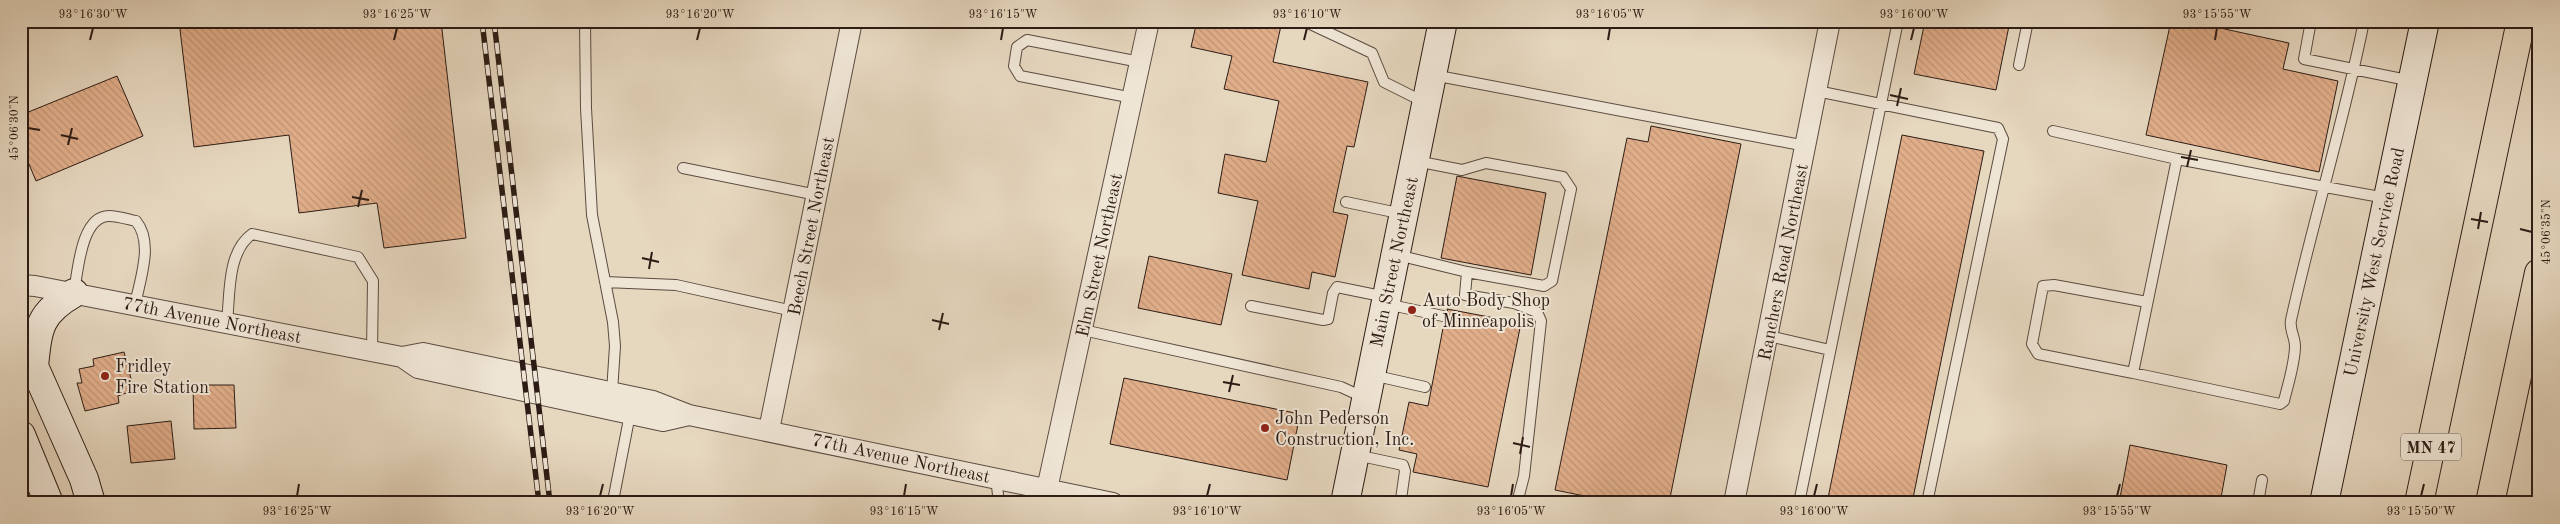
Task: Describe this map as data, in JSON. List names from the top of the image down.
{
  "streets": {
    "main road": ["MN 47"],
    "street": [
      "Beech Street Northeast",
      "Elm Street Northeast",
      "Main Street Northeast",
      "Ranchers Road Northeast",
      "University West Service Road",
      "77th Avenue Northeast"
    ]
  },
  "crossings": [
    ["Beech Street Northeast", "77th Avenue Northeast"],
    ["Elm Street Northeast", "77th Avenue Northeast"]
  ],
  "places": ["Auto Body Shop of Minneapolis", "Fridley Fire Station", "John Pederson Construction, Inc."],
  "coordinates": [
    "93°16'30\"W",
    "93°16'25\"W",
    "93°16'20\"W",
    "93°16'15\"W",
    "93°16'10\"W",
    "93°16'05\"W",
    "93°16'00\"W",
    "93°15'55\"W",
    "45°06'30\"N",
    "45°06'35\"N",
    "93°15'50\"W"
  ]
}
